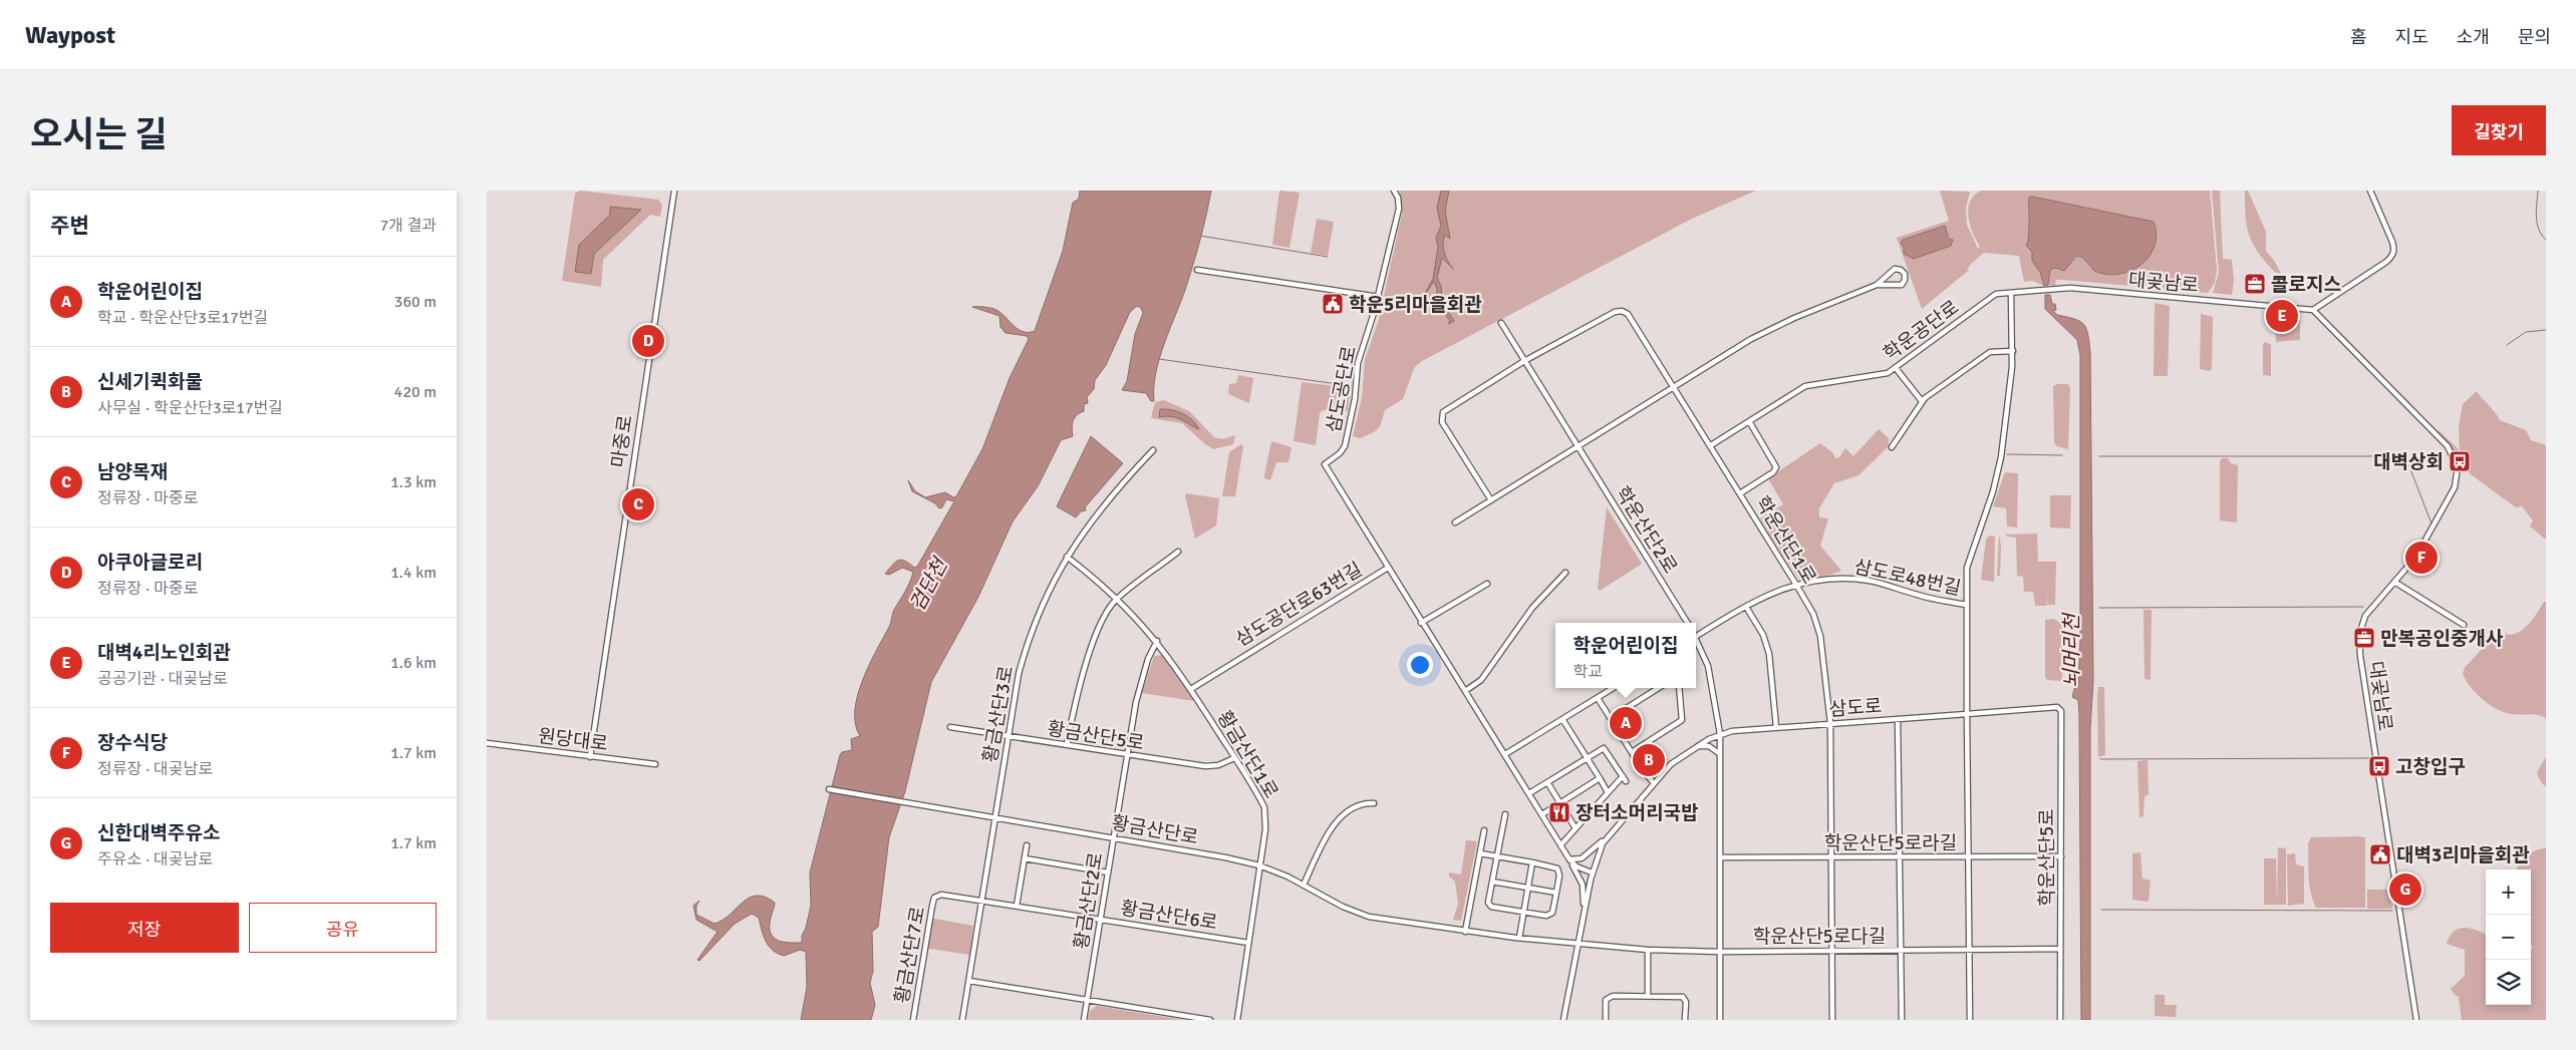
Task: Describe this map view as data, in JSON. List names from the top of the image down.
{
  "streets": {
    "street": [
      "대곶남로",
      "학운공단로",
      "삼도공단로",
      "마중로",
      "학운산단2로",
      "학운산단1로",
      "삼도로48번길",
      "삼도공단로63번길",
      "삼도로",
      "황금산단3로",
      "황금산단5로",
      "원당대로",
      "황금산단1로",
      "황금산단로",
      "학운산단5로라길",
      "학운산단5로",
      "황금산단2로",
      "황금산단6로",
      "학운산단5로다길",
      "황금산단7로"
    ]
  },
  "crossings": [
    ["대곶남로", "학운공단로"],
    ["학운공단로", "학운산단1로"],
    ["삼도공단로", "삼도공단로63번길"],
    ["삼도공단로", "삼도로"],
    ["마중로", "원당대로"],
    ["학운산단2로", "학운산단1로"],
    ["학운산단1로", "삼도로48번길"],
    ["학운산단1로", "삼도로"],
    ["학운산단1로", "학운산단5로라길"],
    ["학운산단1로", "학운산단5로다길"],
    ["삼도공단로63번길", "황금산단1로"],
    ["삼도로", "학운산단5로"],
    ["삼도로", "학운산단5로다길"],
    ["황금산단3로", "황금산단5로"],
    ["황금산단3로", "황금산단1로"],
    ["황금산단3로", "황금산단로"],
    ["황금산단3로", "황금산단6로"],
    ["황금산단5로", "황금산단1로"],
    ["황금산단5로", "황금산단2로"],
    ["황금산단1로", "황금산단로"],
    ["황금산단1로", "황금산단2로"],
    ["황금산단1로", "황금산단6로"],
    ["황금산단로", "황금산단2로"],
    ["황금산단로", "학운산단5로다길"],
    ["학운산단5로라길", "학운산단5로"],
    ["학운산단5로", "학운산단5로다길"],
    ["황금산단2로", "황금산단6로"],
    ["황금산단6로", "황금산단7로"]
  ],
  "water": ["검단천", "뇌머리천"],
  "places": {
    "office": ["콜로지스", "만복공인중개사"],
    "public building": ["학운5리마을회관", "대벽3리마을회관"],
    "bus stop": ["대벽상회", "고창입구"],
    "restaurant": ["장터소머리국밥"]
  },
  "page": {
    "header": "Waypost",
    "nav": [
      "홈",
      "지도",
      "소개",
      "문의"
    ],
    "title": "오시는 길",
    "buttons": [
      "길찾기",
      ["저장", "공유"]
    ],
    "heading": ["주변", "7개 결과"],
    "list": [
      {
        "mark": "A",
        "name": "학운어린이집",
        "note": "학교 · 학운산단3로17번길",
        "value": "360 m"
      },
      {
        "mark": "B",
        "name": "신세기퀵화물",
        "note": "사무실 · 학운산단3로17번길",
        "value": "420 m"
      },
      {
        "mark": "C",
        "name": "남양목재",
        "note": "정류장 · 마중로",
        "value": "1.3 km"
      },
      {
        "mark": "D",
        "name": "아쿠아글로리",
        "note": "정류장 · 마중로",
        "value": "1.4 km"
      },
      {
        "mark": "E",
        "name": "대벽4리노인회관",
        "note": "공공기관 · 대곶남로",
        "value": "1.6 km"
      },
      {
        "mark": "F",
        "name": "장수식당",
        "note": "정류장 · 대곶남로",
        "value": "1.7 km"
      },
      {
        "mark": "G",
        "name": "신한대벽주유소",
        "note": "주유소 · 대곶남로",
        "value": "1.7 km"
      }
    ],
    "pins": [
      "E",
      "D",
      "C",
      "F",
      "A",
      "B",
      "G"
    ],
    "popup": ["학운어린이집", "학교"],
    "map_buttons": ["+", "−"]
  }
}
